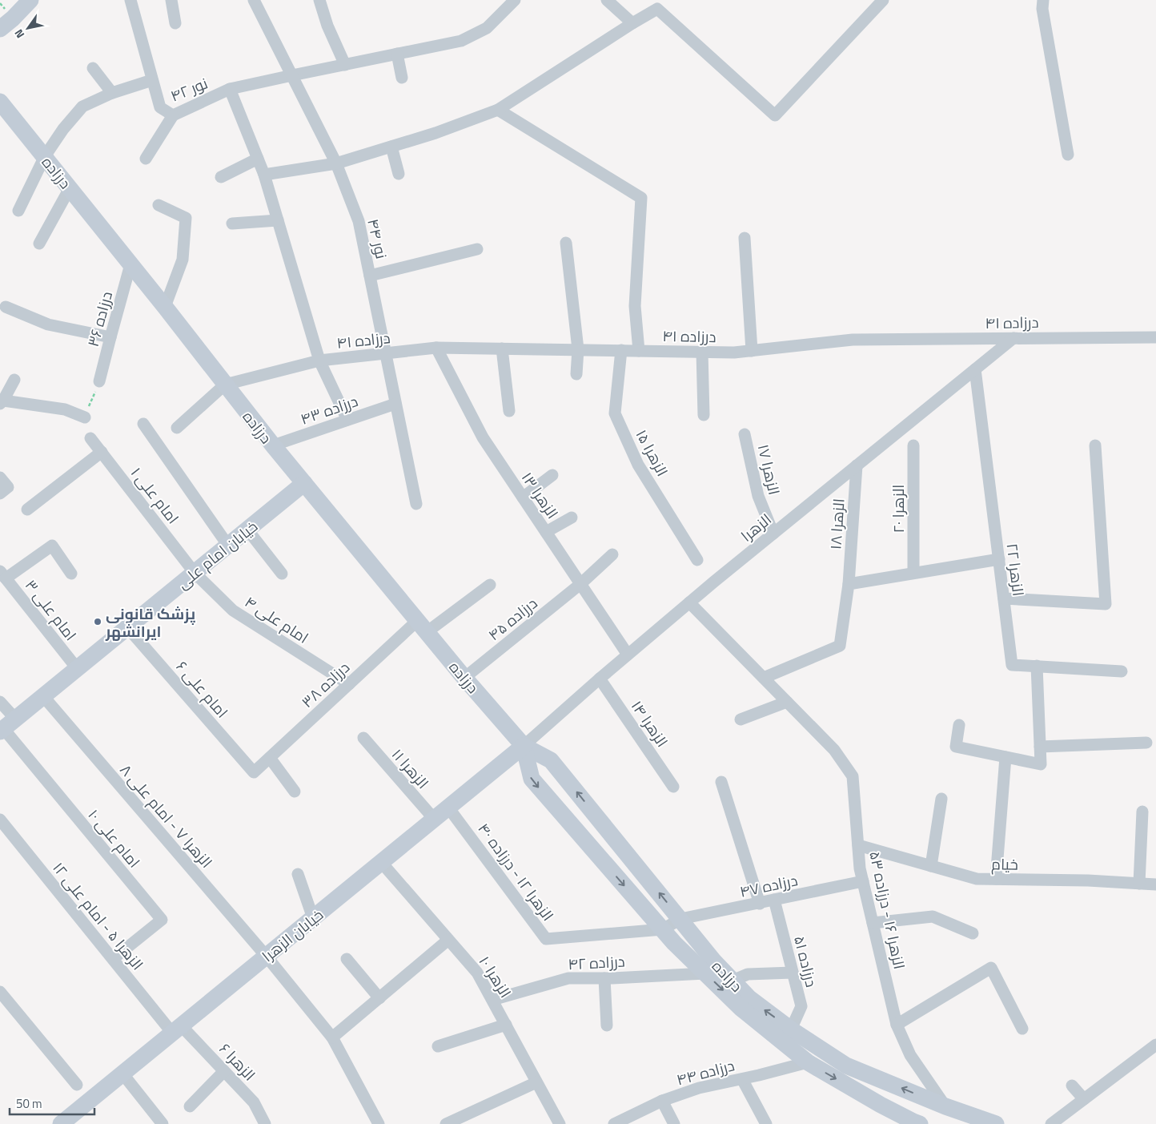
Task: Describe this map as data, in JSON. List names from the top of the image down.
{
  "streets": {
    "main road": ["درزاده", "خیابان امام علی", "خیابان الزهرا"],
    "street": [
      "نور ۴۲",
      "نور ۴۴",
      "درزاده ۳۶",
      "درزاده ۴۱",
      "درزاده ۴۳",
      "الزهرا ۱۵",
      "الزهرا ۱۷",
      "امام علی ۱",
      "الزهرا ۱۳",
      "الزهرا ۲۰",
      "الزهرا ۱۸",
      "الزهرا",
      "الزهرا ۲۲",
      "امام علی ۳",
      "درزاده ۴۵",
      "امام علی ۴",
      "درزاده ۳۸",
      "امام علی ۶",
      "الزهرا ۱۴",
      "الزهرا ۱۱",
      "الزهرا ۷ - امام علی ۸",
      "امام علی ۱۰",
      "خیام",
      "الزهرا ۱۲ - درزاده ۴۰",
      "درزاده ۴۷",
      "الزهرا ۱۶ - درزاده ۵۳",
      "الزهرا ۵ - امام علی ۱۲",
      "درزاده ۵۱",
      "درزاده ۴۲",
      "الزهرا ۱۰",
      "الزهرا ۶",
      "درزاده ۴۴"
    ]
  },
  "crossings": [
    ["نور ۴۲", "نور ۴۴"],
    ["درزاده", "درزاده ۳۶"],
    ["درزاده", "درزاده ۴۱"],
    ["درزاده", "درزاده ۴۳"],
    ["درزاده", "الزهرا"],
    ["درزاده", "خیابان امام علی"],
    ["درزاده", "درزاده ۴۵"],
    ["درزاده", "درزاده ۳۸"],
    ["درزاده", "الزهرا ۱۲ - درزاده ۴۰"],
    ["درزاده", "درزاده ۴۷"],
    ["درزاده", "الزهرا ۱۶ - درزاده ۵۳"],
    ["درزاده", "خیابان الزهرا"],
    ["درزاده", "درزاده ۵۱"],
    ["درزاده", "درزاده ۴۲"],
    ["درزاده", "درزاده ۴۴"],
    ["نور ۴۴", "درزاده ۴۱"],
    ["نور ۴۴", "درزاده ۴۳"],
    ["درزاده ۴۱", "الزهرا ۱۵"],
    ["درزاده ۴۱", "الزهرا ۱۳"],
    ["درزاده ۴۱", "الزهرا"],
    ["الزهرا ۱۷", "الزهرا"],
    ["امام علی ۱", "خیابان امام علی"],
    ["امام علی ۱", "امام علی ۴"],
    ["الزهرا ۱۳", "الزهرا"],
    ["الزهرا ۱۳", "درزاده ۴۵"],
    ["الزهرا ۱۸", "الزهرا"],
    ["الزهرا ۱۸", "الزهرا ۱۶ - درزاده ۵۳"],
    ["الزهرا", "الزهرا ۲۲"],
    ["الزهرا", "الزهرا ۱۴"],
    ["الزهرا", "الزهرا ۱۶ - درزاده ۵۳"],
    ["الزهرا", "خیابان الزهرا"],
    ["خیابان امام علی", "امام علی ۳"],
    ["خیابان امام علی", "امام علی ۴"],
    ["خیابان امام علی", "امام علی ۶"],
    ["خیابان امام علی", "الزهرا ۷ - امام علی ۸"],
    ["خیابان امام علی", "امام علی ۱۰"],
    ["امام علی ۴", "درزاده ۳۸"],
    ["درزاده ۳۸", "امام علی ۶"],
    ["الزهرا ۱۱", "خیابان الزهرا"],
    ["الزهرا ۷ - امام علی ۸", "خیابان الزهرا"],
    ["امام علی ۱۰", "الزهرا ۵ - امام علی ۱۲"],
    ["خیام", "الزهرا ۱۶ - درزاده ۵۳"],
    ["الزهرا ۱۲ - درزاده ۴۰", "درزاده ۴۷"],
    ["الزهرا ۱۲ - درزاده ۴۰", "خیابان الزهرا"],
    ["درزاده ۴۷", "الزهرا ۱۶ - درزاده ۵۳"],
    ["درزاده ۴۷", "درزاده ۵۱"],
    ["الزهرا ۵ - امام علی ۱۲", "خیابان الزهرا"],
    ["الزهرا ۵ - امام علی ۱۲", "الزهرا ۶"],
    ["خیابان الزهرا", "الزهرا ۱۰"],
    ["خیابان الزهرا", "الزهرا ۶"],
    ["درزاده ۴۲", "الزهرا ۱۰"]
  ],
  "places": ["پزشک قانونی ایرانشهر"],
  "scale_bar": "50 m",
  "north": "bottom left"
}
